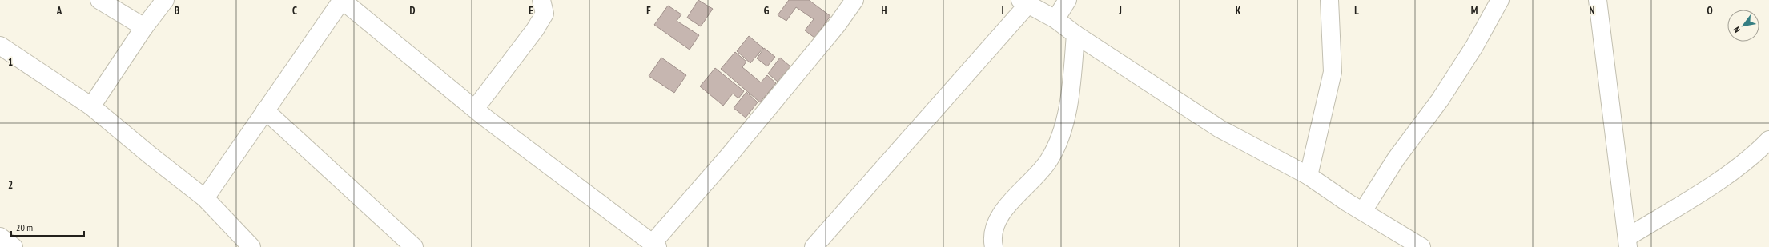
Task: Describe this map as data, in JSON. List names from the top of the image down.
{
  "scale_bar": "20 m",
  "north": "bottom left",
  "grid": {
    "columns": [
      "A",
      "B",
      "C",
      "D",
      "E",
      "F",
      "G",
      "H",
      "I",
      "J",
      "K",
      "L",
      "M",
      "N",
      "O"
    ],
    "rows": ["1", "2"]
  }
}
